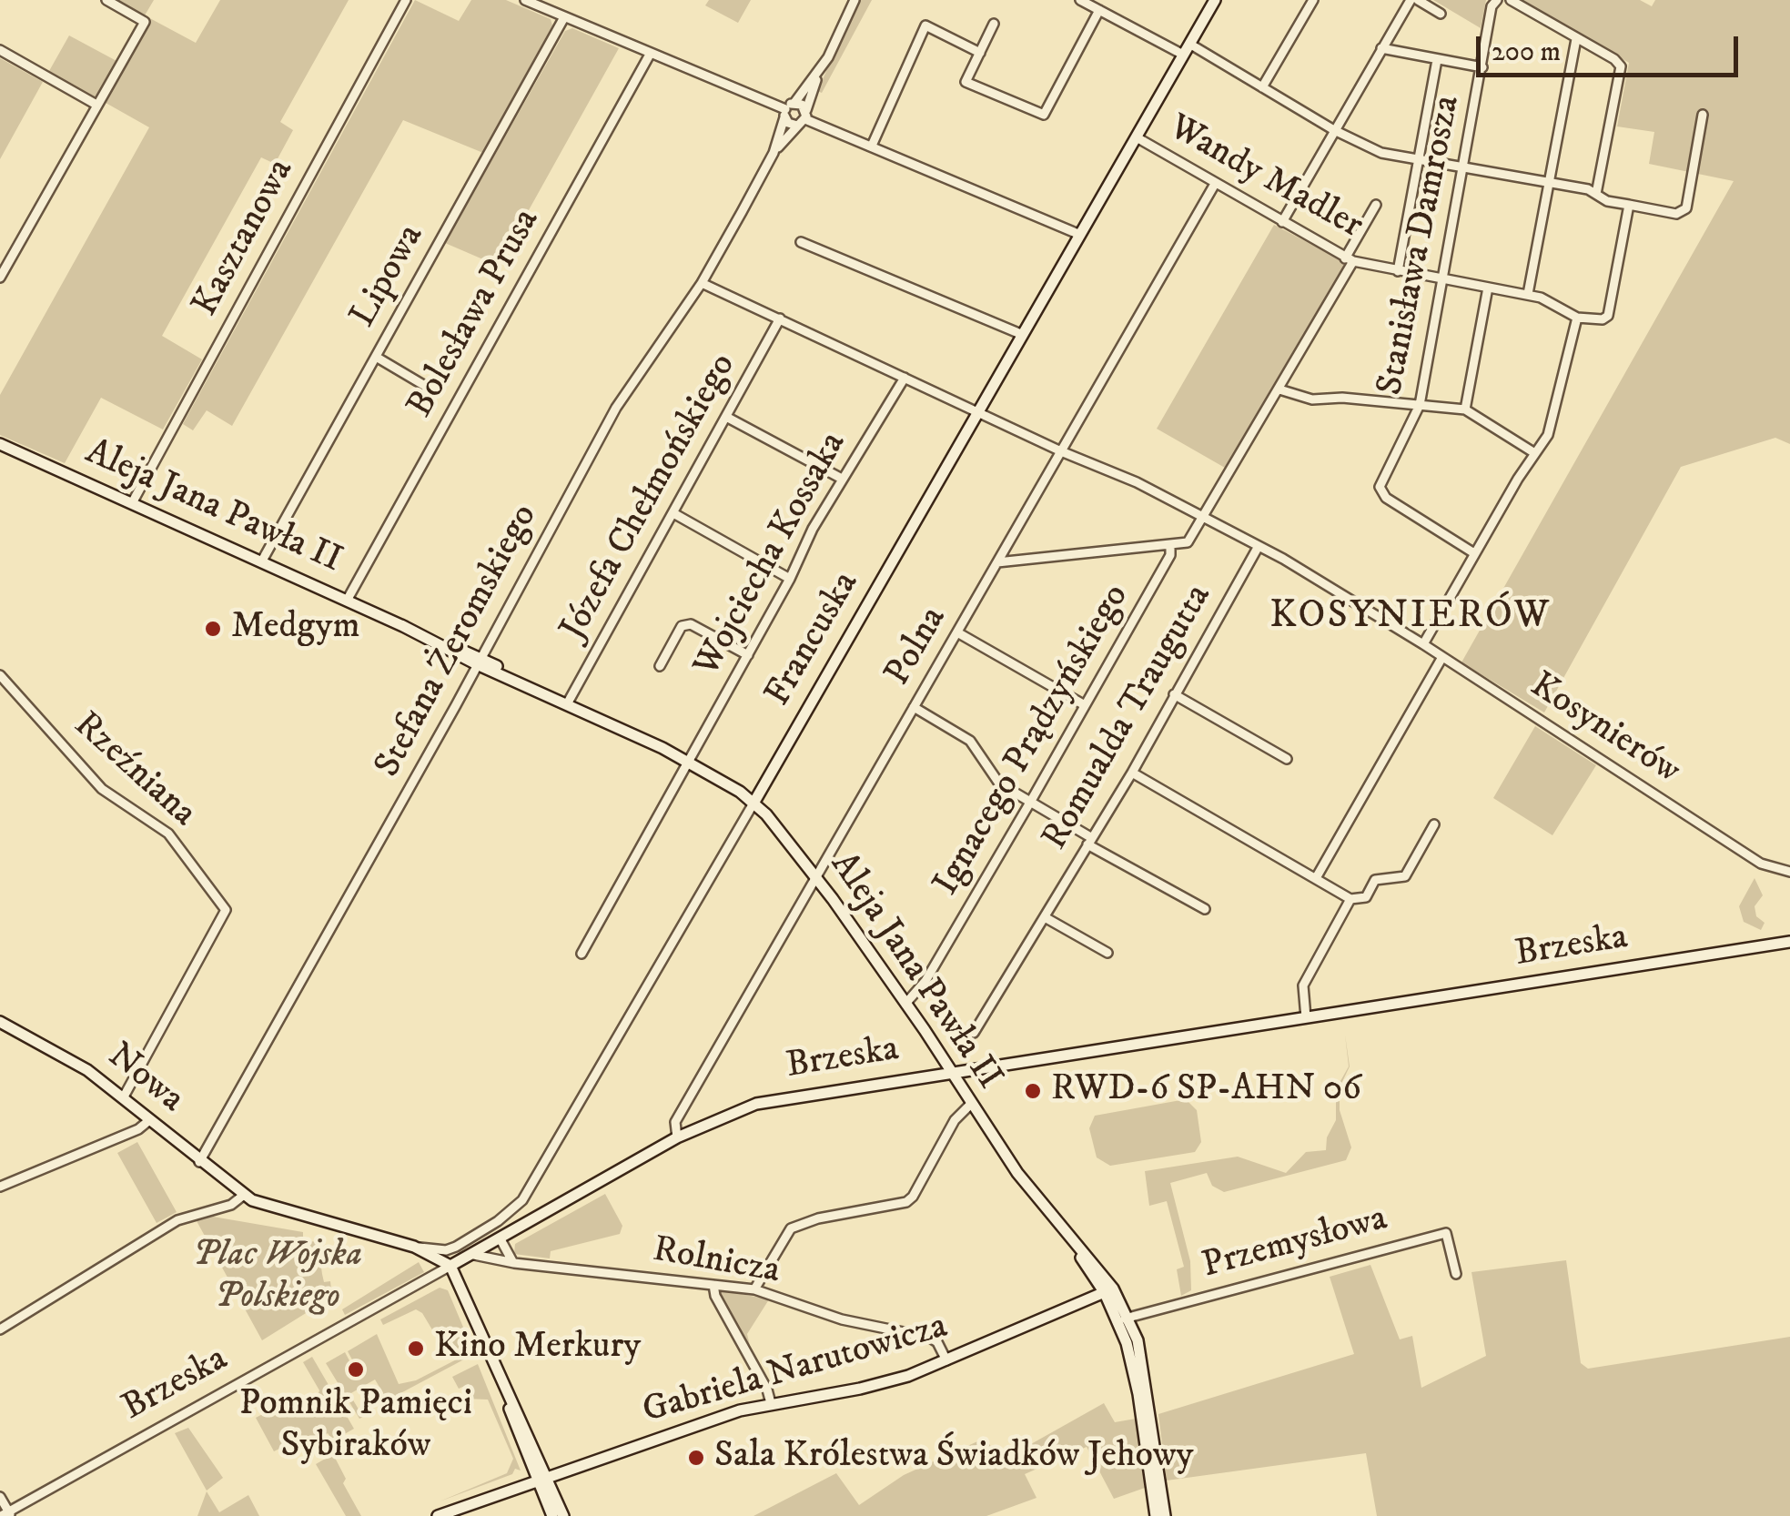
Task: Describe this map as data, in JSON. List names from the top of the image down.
{
  "streets": {
    "street": [
      "Wandy Madler",
      "Kasztanowa",
      "Stanisława Damrosza",
      "Lipowa",
      "Bolesława Prusa",
      "Józefa Chełmońskiego",
      "Aleja Jana Pawła II",
      "Wojciecha Kossaka",
      "Francuska",
      "Stefana Żeromskiego",
      "Polna",
      "Romualda Traugutta",
      "Kosynierów",
      "Ignacego Prądzyńskiego",
      "Rzeźniana",
      "Brzeska",
      "Nowa",
      "Przemysłowa",
      "Rolnicza",
      "Gabriela Narutowicza"
    ]
  },
  "crossings": [
    ["Wandy Madler", "Stanisława Damrosza"],
    ["Wandy Madler", "Francuska"],
    ["Wandy Madler", "Polna"],
    ["Kasztanowa", "Aleja Jana Pawła II"],
    ["Lipowa", "Aleja Jana Pawła II"],
    ["Bolesława Prusa", "Aleja Jana Pawła II"],
    ["Józefa Chełmońskiego", "Aleja Jana Pawła II"],
    ["Józefa Chełmońskiego", "Kosynierów"],
    ["Aleja Jana Pawła II", "Wojciecha Kossaka"],
    ["Aleja Jana Pawła II", "Francuska"],
    ["Aleja Jana Pawła II", "Stefana Żeromskiego"],
    ["Aleja Jana Pawła II", "Polna"],
    ["Aleja Jana Pawła II", "Ignacego Prądzyńskiego"],
    ["Aleja Jana Pawła II", "Brzeska"],
    ["Aleja Jana Pawła II", "Przemysłowa"],
    ["Aleja Jana Pawła II", "Gabriela Narutowicza"],
    ["Wojciecha Kossaka", "Kosynierów"],
    ["Francuska", "Kosynierów"],
    ["Stefana Żeromskiego", "Kosynierów"],
    ["Stefana Żeromskiego", "Nowa"],
    ["Polna", "Kosynierów"],
    ["Polna", "Brzeska"],
    ["Romualda Traugutta", "Kosynierów"],
    ["Rzeźniana", "Nowa"],
    ["Brzeska", "Rolnicza"],
    ["Rolnicza", "Gabriela Narutowicza"]
  ],
  "districts": ["KOSYNIERÓW"],
  "parks": ["Plac Wojska Polskiego"],
  "places": [
    "Medgym",
    "RWD-6 SP-AHN 06",
    "Kino Merkury",
    "Pomnik Pamięci Sybiraków",
    "Sala Królestwa Świadków Jehowy"
  ],
  "scale_bar": "200 m"
}
